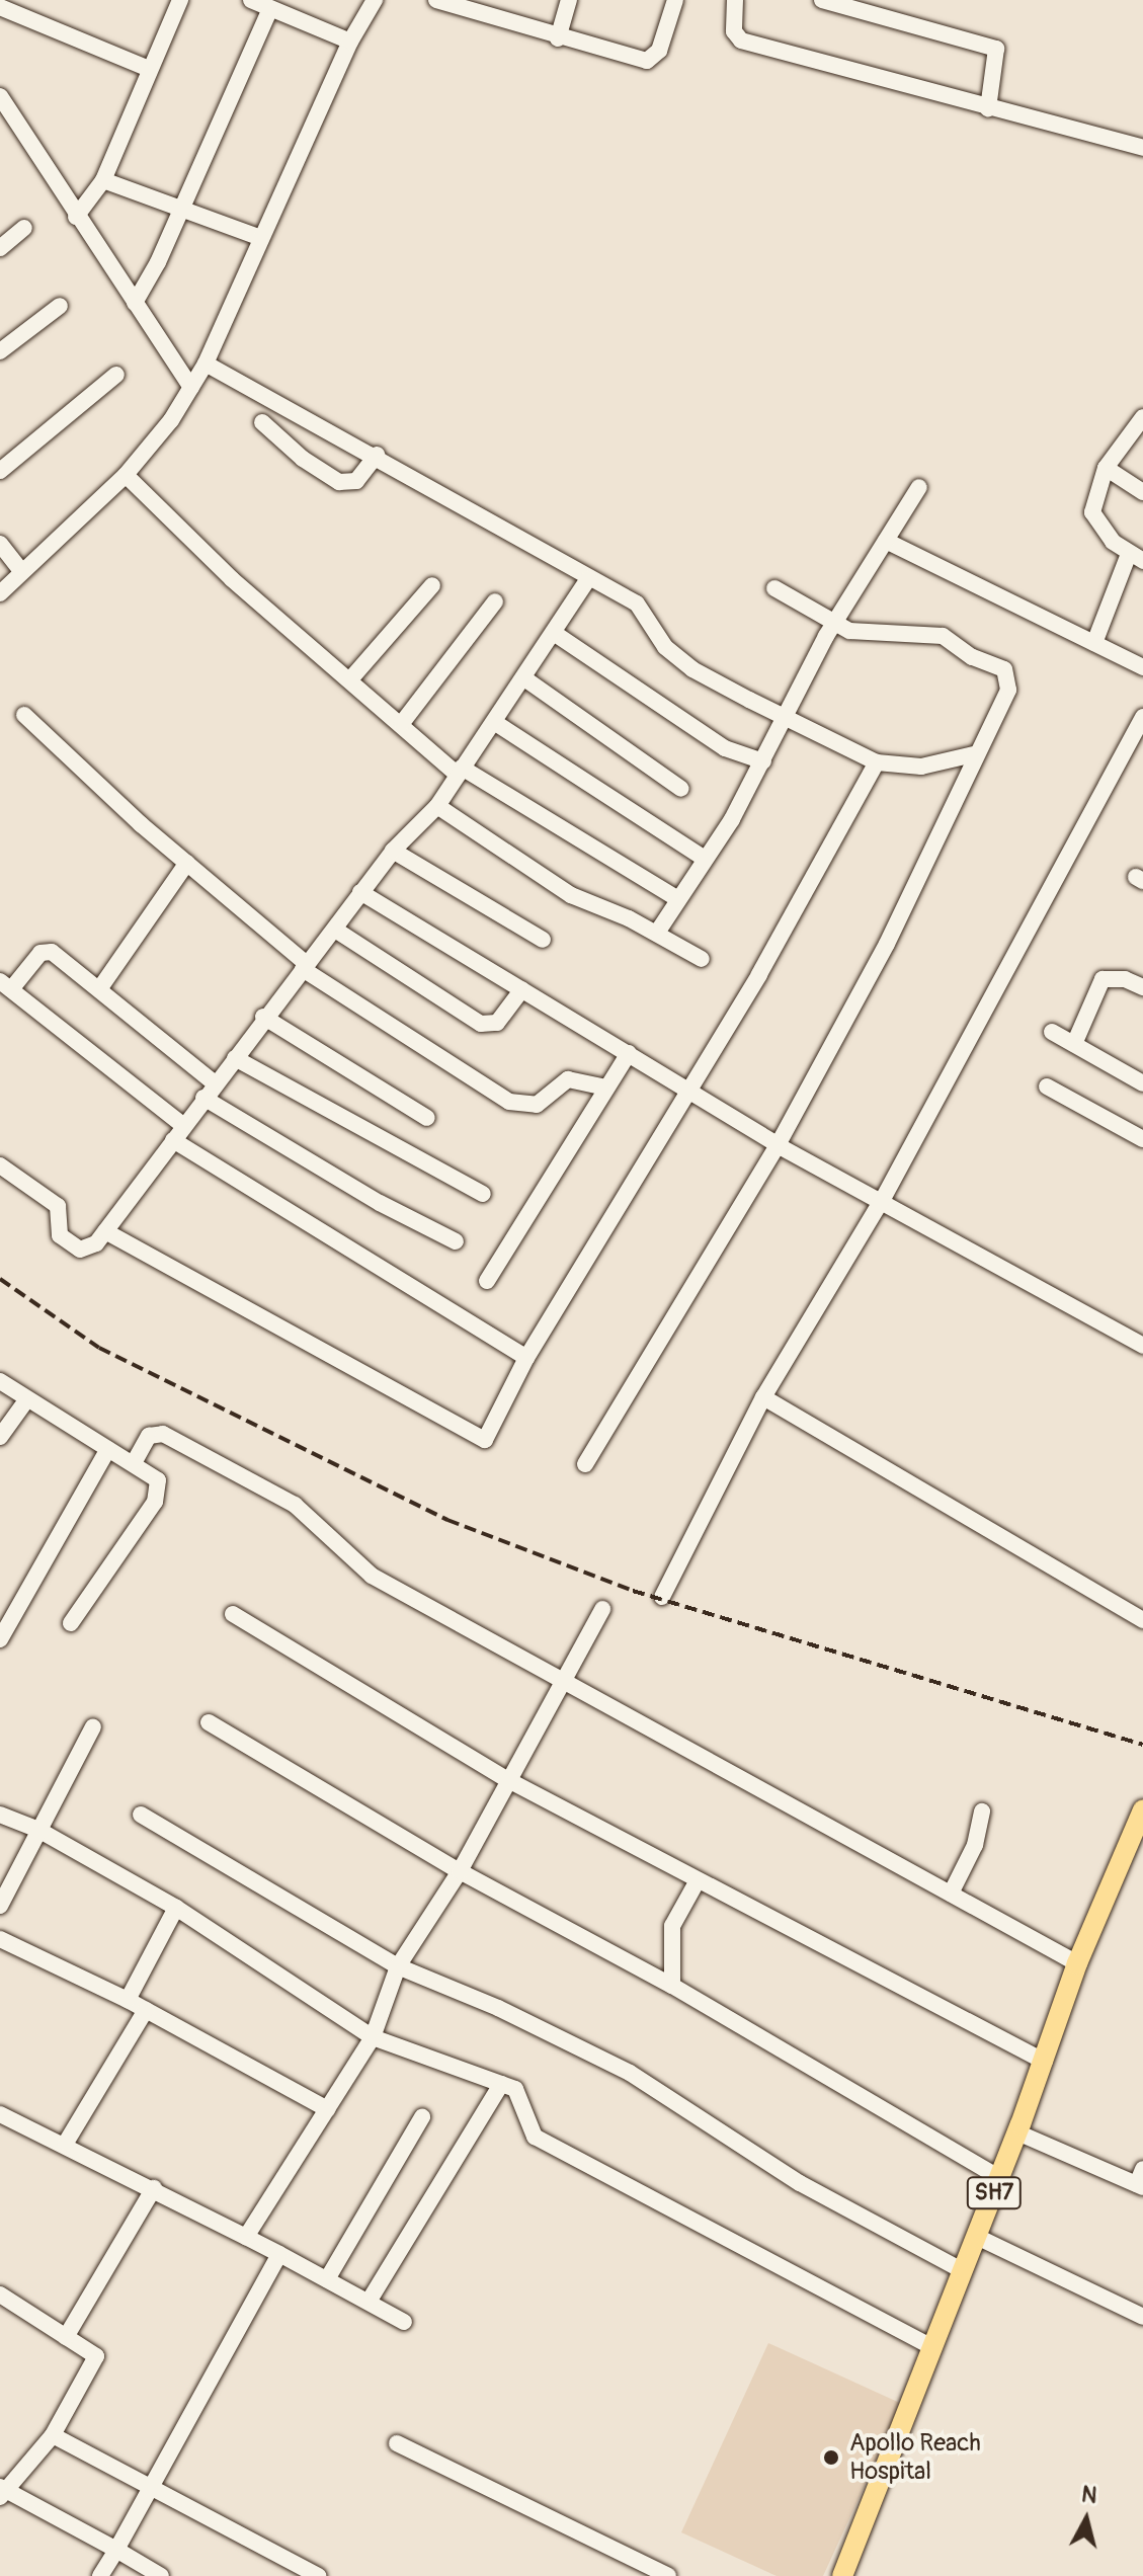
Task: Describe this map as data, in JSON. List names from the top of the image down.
{
  "streets": {
    "main road": ["SH7"]
  },
  "places": ["Apollo Reach Hospital"],
  "north": "top"
}
